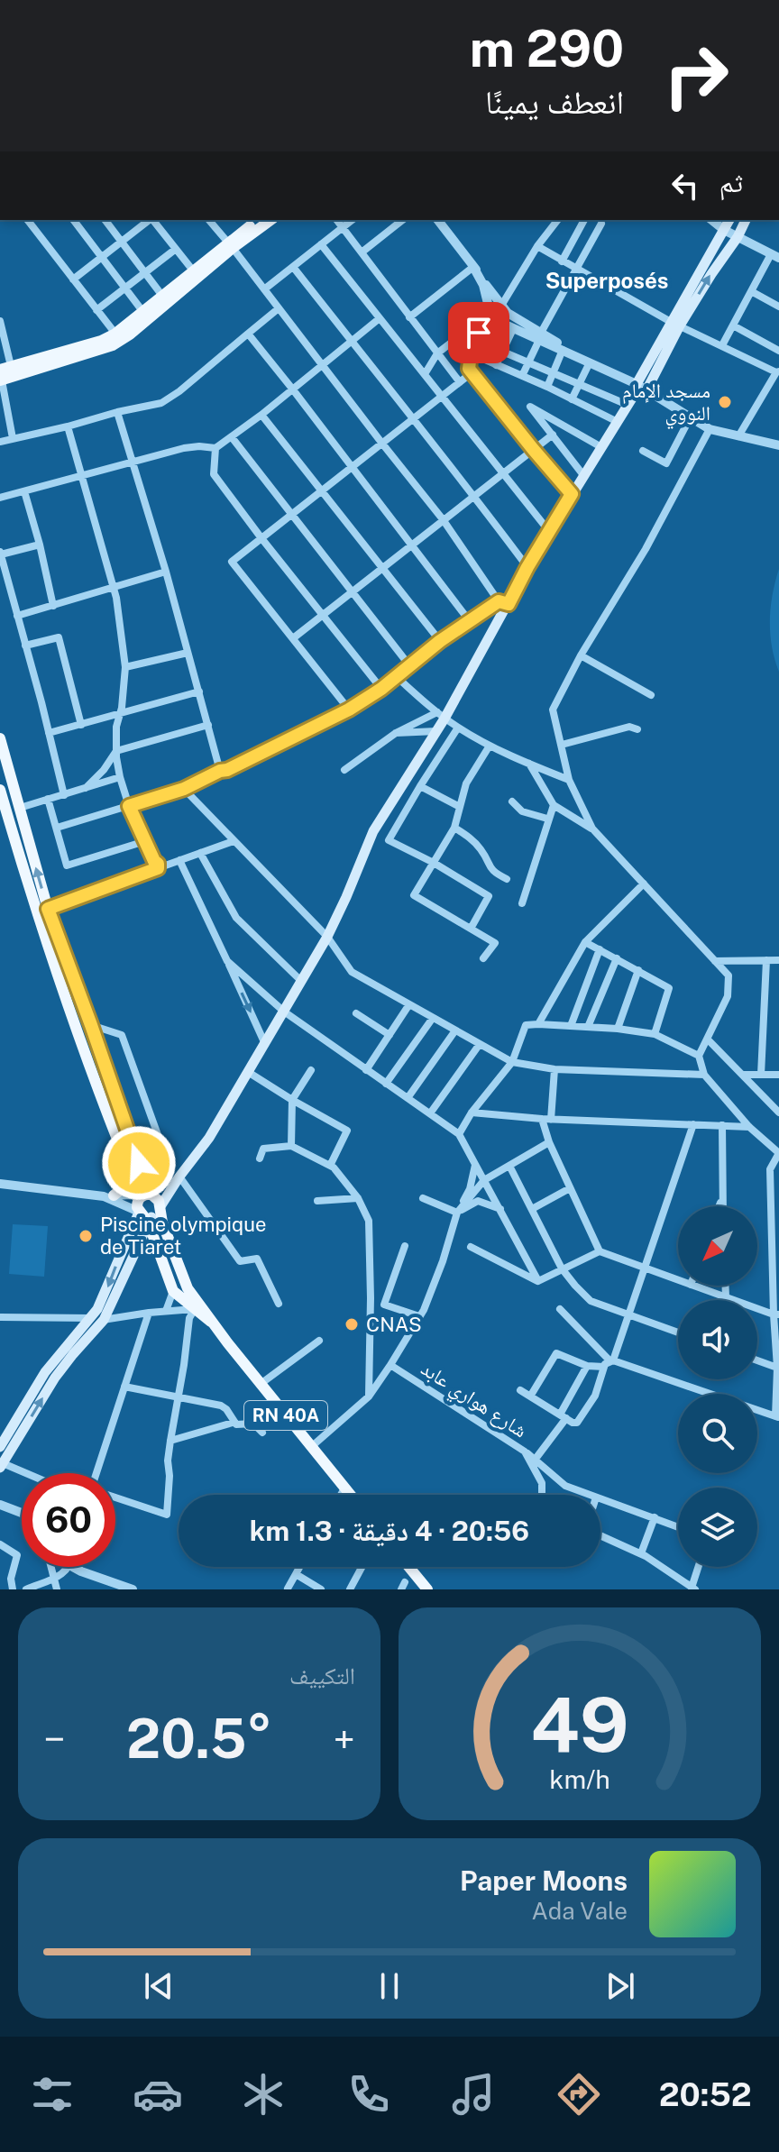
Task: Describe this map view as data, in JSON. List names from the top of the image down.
{
  "streets": {
    "main road": ["RN 40A"],
    "street": ["شارع هواري عابد"]
  },
  "districts": ["Superposés"],
  "places": ["مسجد الإمام النووي", "Piscine olympique de Tiaret", "CNAS"],
  "north": "bottom left",
  "page": {
    "turn": ["290 m", "انعطف يمينًا"],
    "then": "ثم",
    "limit": "60",
    "trip": "20:56 · 4 دقيقة · 1.3 km",
    "tile": "التكييف",
    "heat": ["−", "20.5°", "+"],
    "song": ["Paper Moons", "Ada Vale"],
    "tabs": "20:52",
    "gauge": ["49", "km/h"]
  }
}
